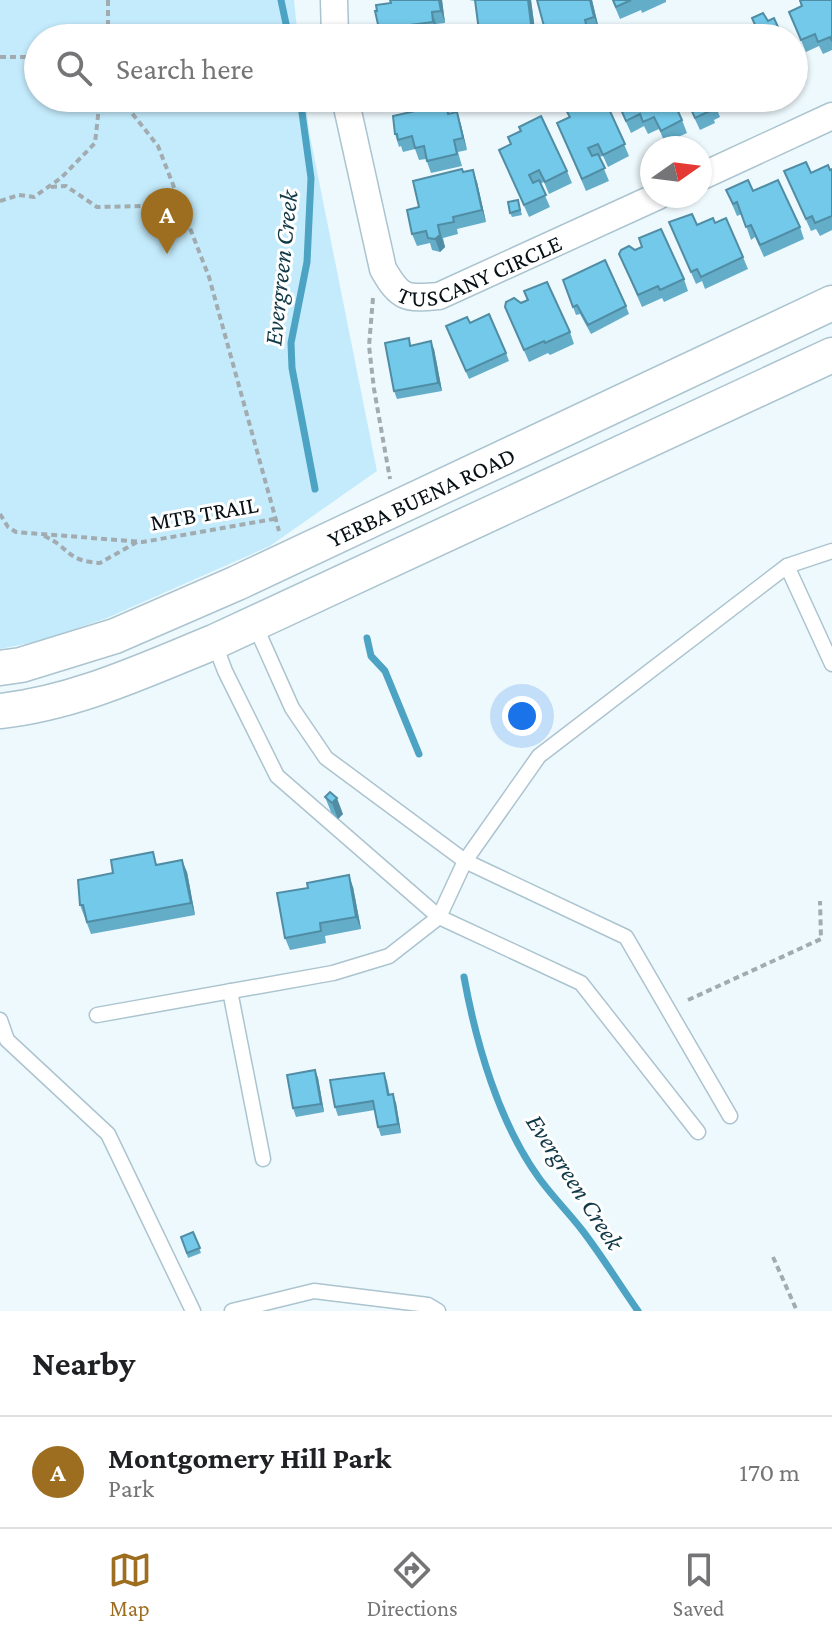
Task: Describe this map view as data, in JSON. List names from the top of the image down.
{
  "streets": {
    "street": ["TUSCANY CIRCLE", "YERBA BUENA ROAD"],
    "path": ["MTB TRAIL"]
  },
  "water": ["Evergreen Creek"],
  "north": "right",
  "page": {
    "search": "Search here",
    "pins": "A",
    "heading": "Nearby",
    "list": [
      {
        "mark": "A",
        "name": "Montgomery Hill Park",
        "note": "Park",
        "value": "170 m"
      }
    ],
    "nav": ["Map", "Directions", "Saved"]
  }
}
